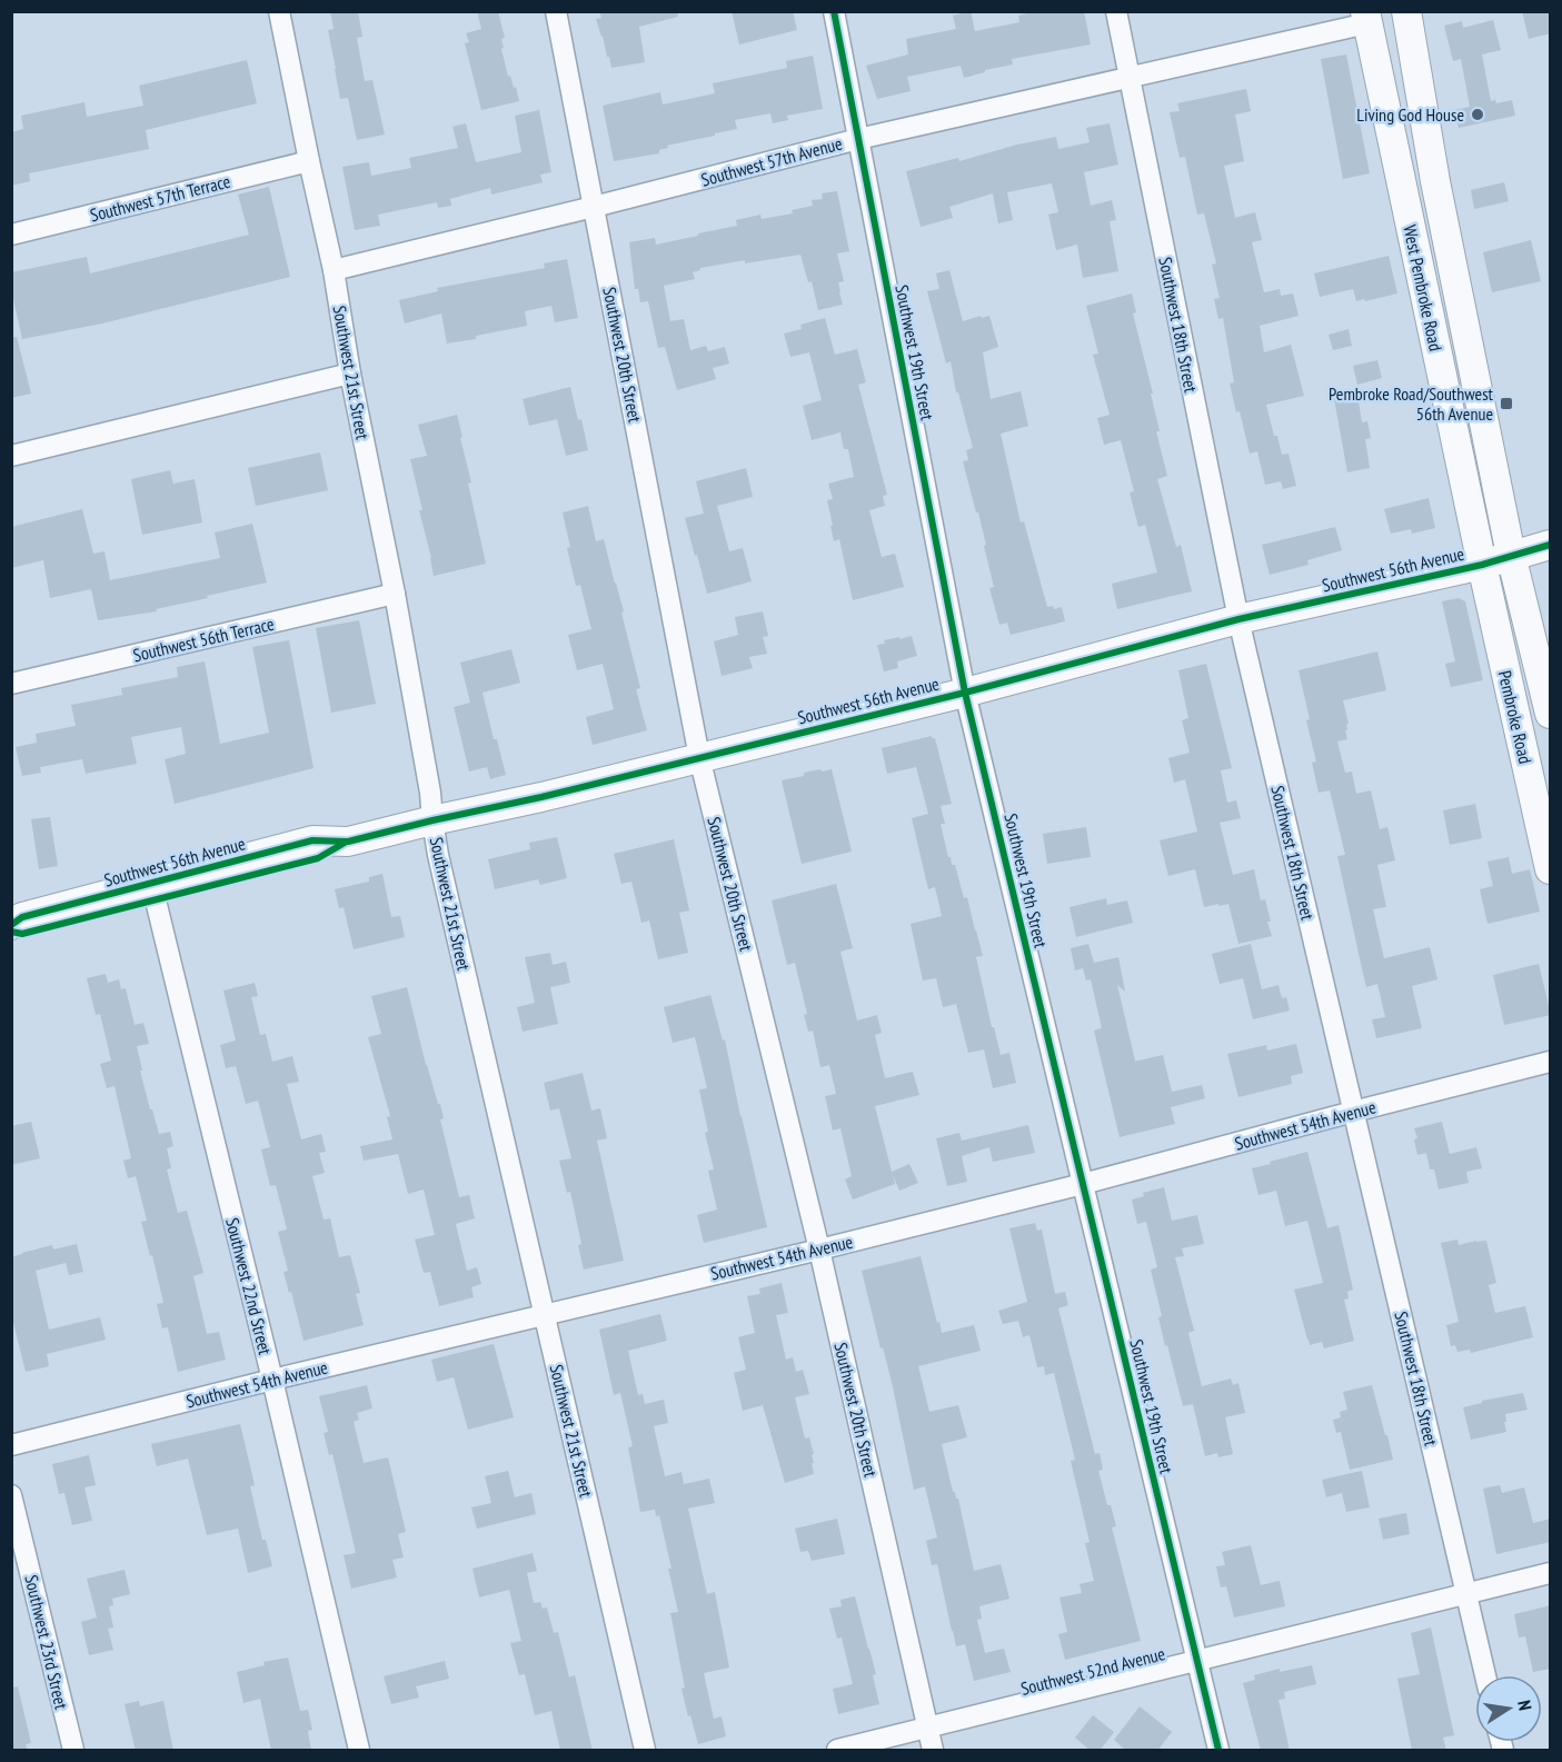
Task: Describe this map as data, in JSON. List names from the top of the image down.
{
  "streets": {
    "street": [
      "Southwest 57th Avenue",
      "Southwest 57th Terrace",
      "West Pembroke Road",
      "Southwest 18th Street",
      "Southwest 19th Street",
      "Southwest 20th Street",
      "Southwest 21st Street",
      "Southwest 56th Avenue",
      "Southwest 56th Terrace",
      "Pembroke Road",
      "Southwest 54th Avenue",
      "Southwest 22nd Street",
      "Southwest 23rd Street",
      "Southwest 52nd Avenue"
    ]
  },
  "crossings": [
    ["Southwest 57th Avenue", "West Pembroke Road"],
    ["Southwest 57th Avenue", "Southwest 18th Street"],
    ["Southwest 57th Avenue", "Southwest 19th Street"],
    ["Southwest 57th Avenue", "Southwest 20th Street"],
    ["Southwest 57th Avenue", "Southwest 21st Street"],
    ["Southwest 57th Terrace", "Southwest 21st Street"],
    ["West Pembroke Road", "Southwest 56th Avenue"],
    ["West Pembroke Road", "Pembroke Road"],
    ["Southwest 18th Street", "Southwest 56th Avenue"],
    ["Southwest 18th Street", "Southwest 54th Avenue"],
    ["Southwest 18th Street", "Southwest 52nd Avenue"],
    ["Southwest 19th Street", "Southwest 56th Avenue"],
    ["Southwest 19th Street", "Southwest 54th Avenue"],
    ["Southwest 19th Street", "Southwest 52nd Avenue"],
    ["Southwest 20th Street", "Southwest 56th Avenue"],
    ["Southwest 20th Street", "Southwest 54th Avenue"],
    ["Southwest 20th Street", "Southwest 52nd Avenue"],
    ["Southwest 21st Street", "Southwest 56th Avenue"],
    ["Southwest 21st Street", "Southwest 56th Terrace"],
    ["Southwest 21st Street", "Southwest 54th Avenue"],
    ["Southwest 56th Avenue", "Pembroke Road"],
    ["Southwest 56th Avenue", "Southwest 22nd Street"],
    ["Southwest 54th Avenue", "Southwest 22nd Street"]
  ],
  "places": {
    "other": ["Living God House"],
    "transit": ["Pembroke Road/Southwest 56th Avenue"]
  },
  "north": "right"
}
